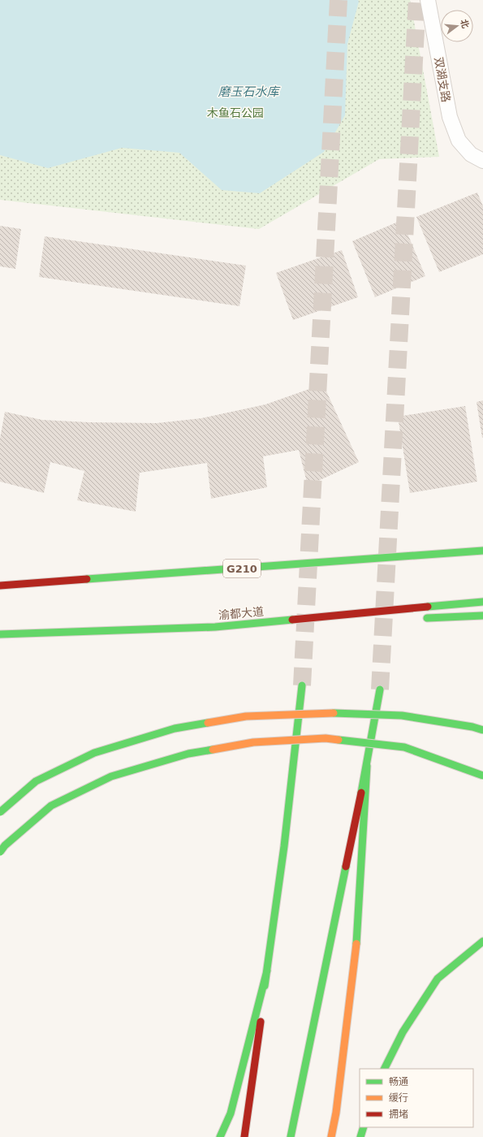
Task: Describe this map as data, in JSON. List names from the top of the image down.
{
  "streets": {
    "main road": ["G210", "渝都大道"],
    "street": ["双湖支路"]
  },
  "water": ["磨玉石水库"],
  "parks": ["木鱼石公园"],
  "legend": ["畅通", "缓行", "拥堵"],
  "north": "right"
}
